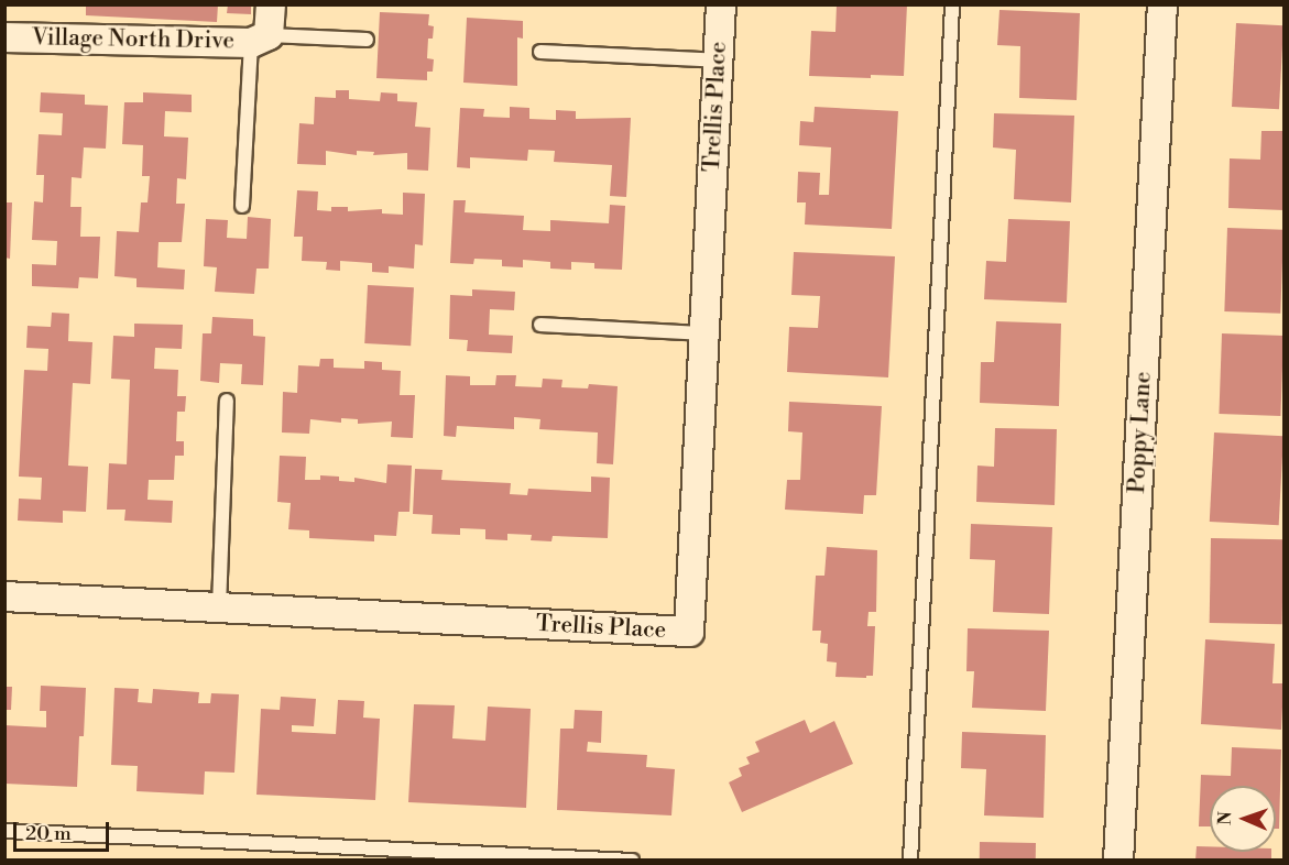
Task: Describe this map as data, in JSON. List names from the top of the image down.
{
  "streets": {
    "street": ["Village North Drive", "Trellis Place", "Poppy Lane"]
  },
  "scale_bar": "20 m",
  "north": "left"
}
